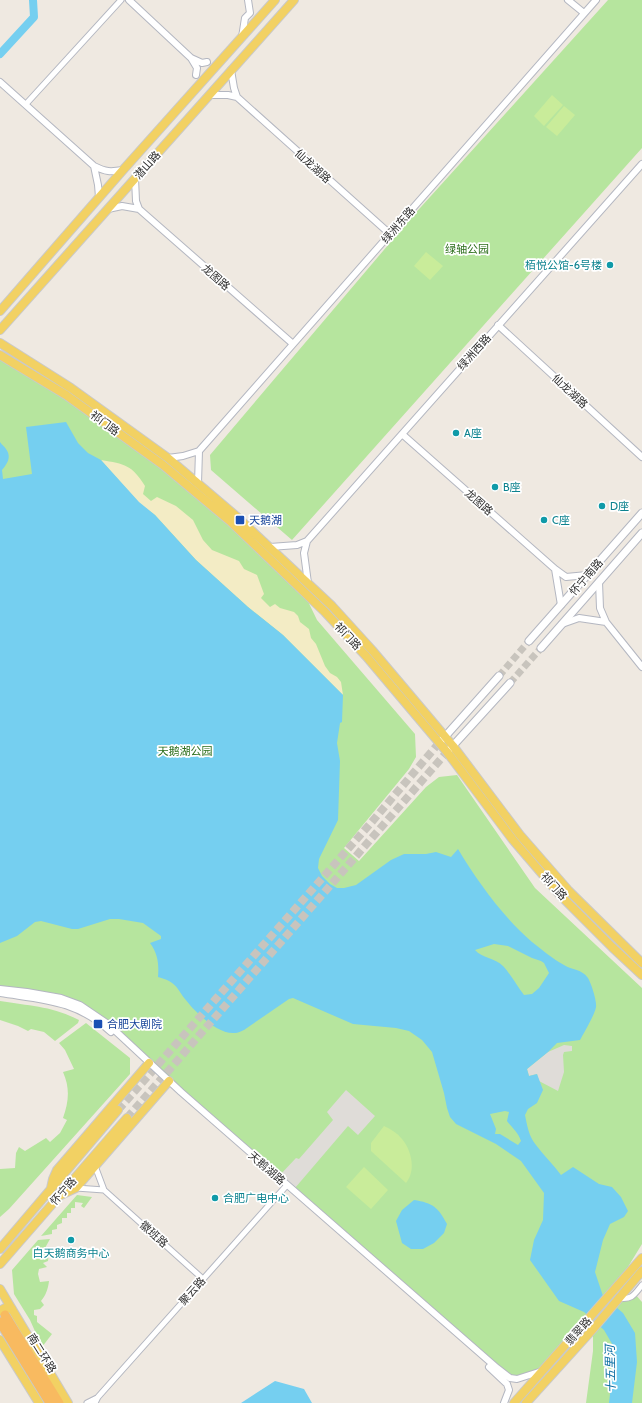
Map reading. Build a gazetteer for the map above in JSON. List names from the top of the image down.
{
  "streets": {
    "highway": ["南二环路"],
    "main road": [
      "潜山路",
      "祁门路",
      "怀宁南路",
      "怀宁路",
      "翡翠路"
    ],
    "street": [
      "仙龙湖路",
      "绿洲东路",
      "龙图路",
      "绿洲西路",
      "天鹅湖路",
      "徽班路",
      "聚云路"
    ]
  },
  "crossings": [
    ["仙龙湖路", "绿洲东路"],
    ["仙龙湖路", "绿洲西路"],
    ["绿洲东路", "龙图路"],
    ["龙图路", "绿洲西路"],
    ["龙图路", "怀宁南路"],
    ["天鹅湖路", "聚云路"],
    ["天鹅湖路", "翡翠路"],
    ["徽班路", "聚云路"]
  ],
  "water": ["十五里河"],
  "parks": ["绿轴公园", "天鹅湖公园"],
  "places": {
    "other": [
      "栢悦公馆-6号楼",
      "A座",
      "B座",
      "D座",
      "C座",
      "合肥广电中心",
      "白天鹅商务中心"
    ],
    "transit": ["天鹅湖", "合肥大剧院"]
  }
}
